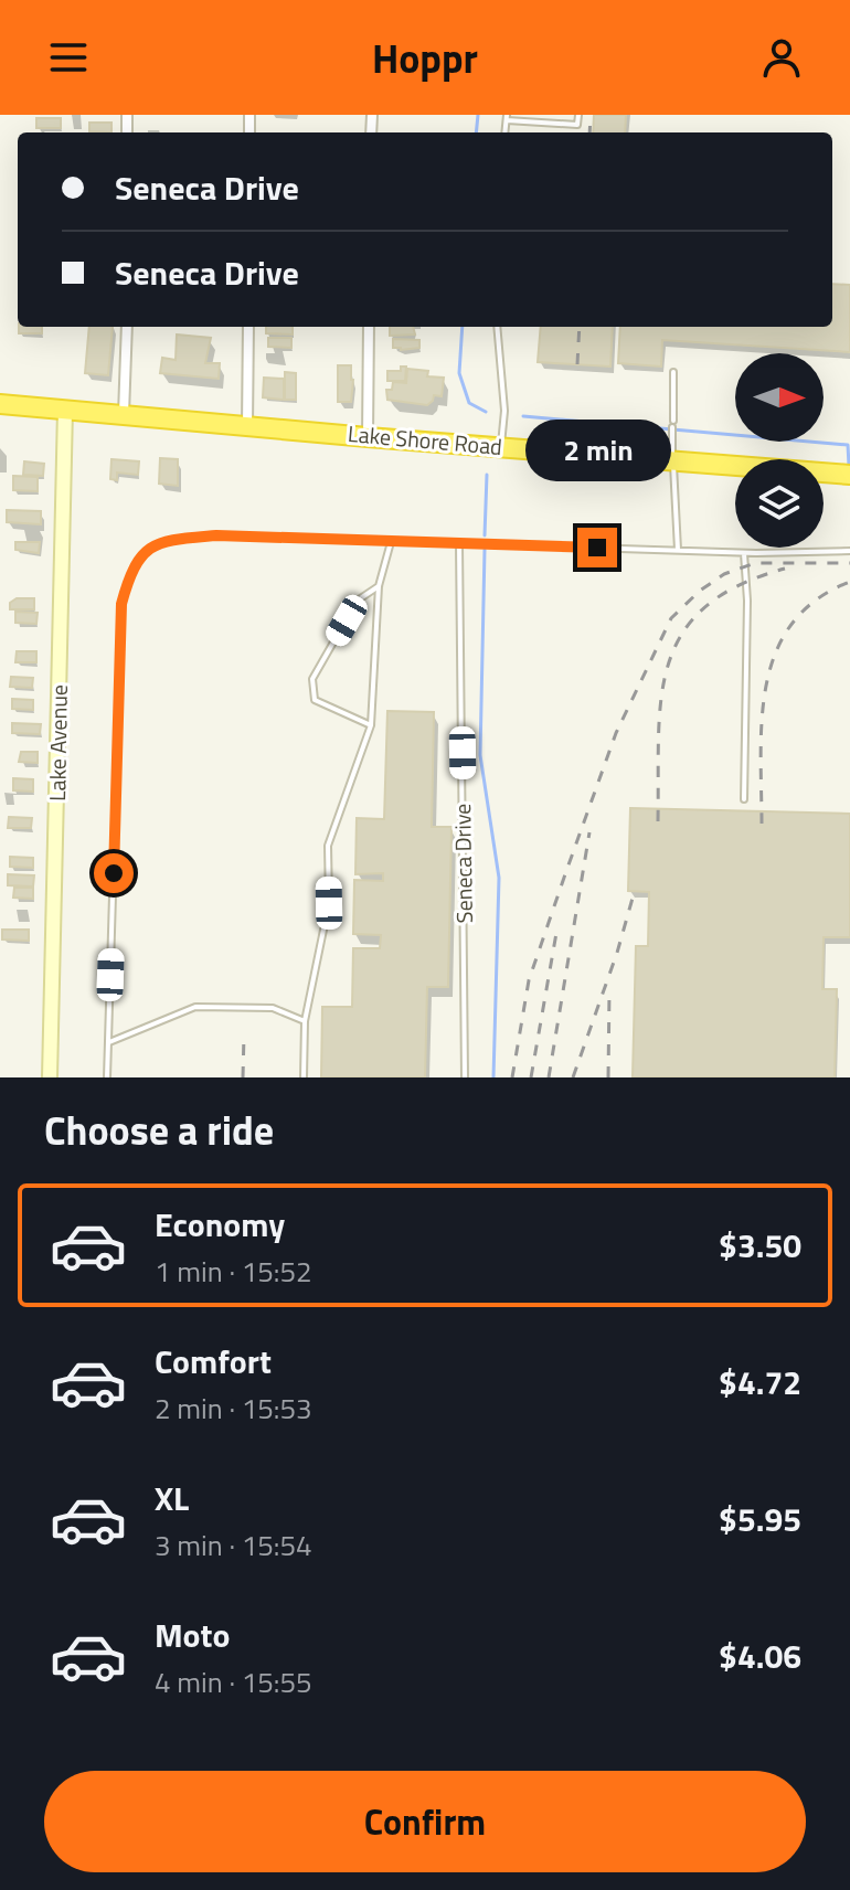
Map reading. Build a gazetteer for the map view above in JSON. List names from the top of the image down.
{
  "streets": {
    "highway": ["Lake Shore Road"],
    "street": ["Lake Avenue"],
    "lane": ["Seneca Drive"]
  },
  "crossings": [
    ["Lake Shore Road", "Lake Avenue"]
  ],
  "north": "right",
  "page": {
    "header": "Hoppr",
    "banner": ["Seneca Drive", "Seneca Drive"],
    "bubble": "2 min",
    "heading": "Choose a ride",
    "list": [
      {
        "name": "Economy",
        "note": "1 min · 15:52",
        "value": "$3.50"
      },
      {
        "name": "Comfort",
        "note": "2 min · 15:53",
        "value": "$4.72"
      },
      {
        "name": "XL",
        "note": "3 min · 15:54",
        "value": "$5.95"
      },
      {
        "name": "Moto",
        "note": "4 min · 15:55",
        "value": "$4.06"
      }
    ],
    "buttons": "Confirm"
  }
}
